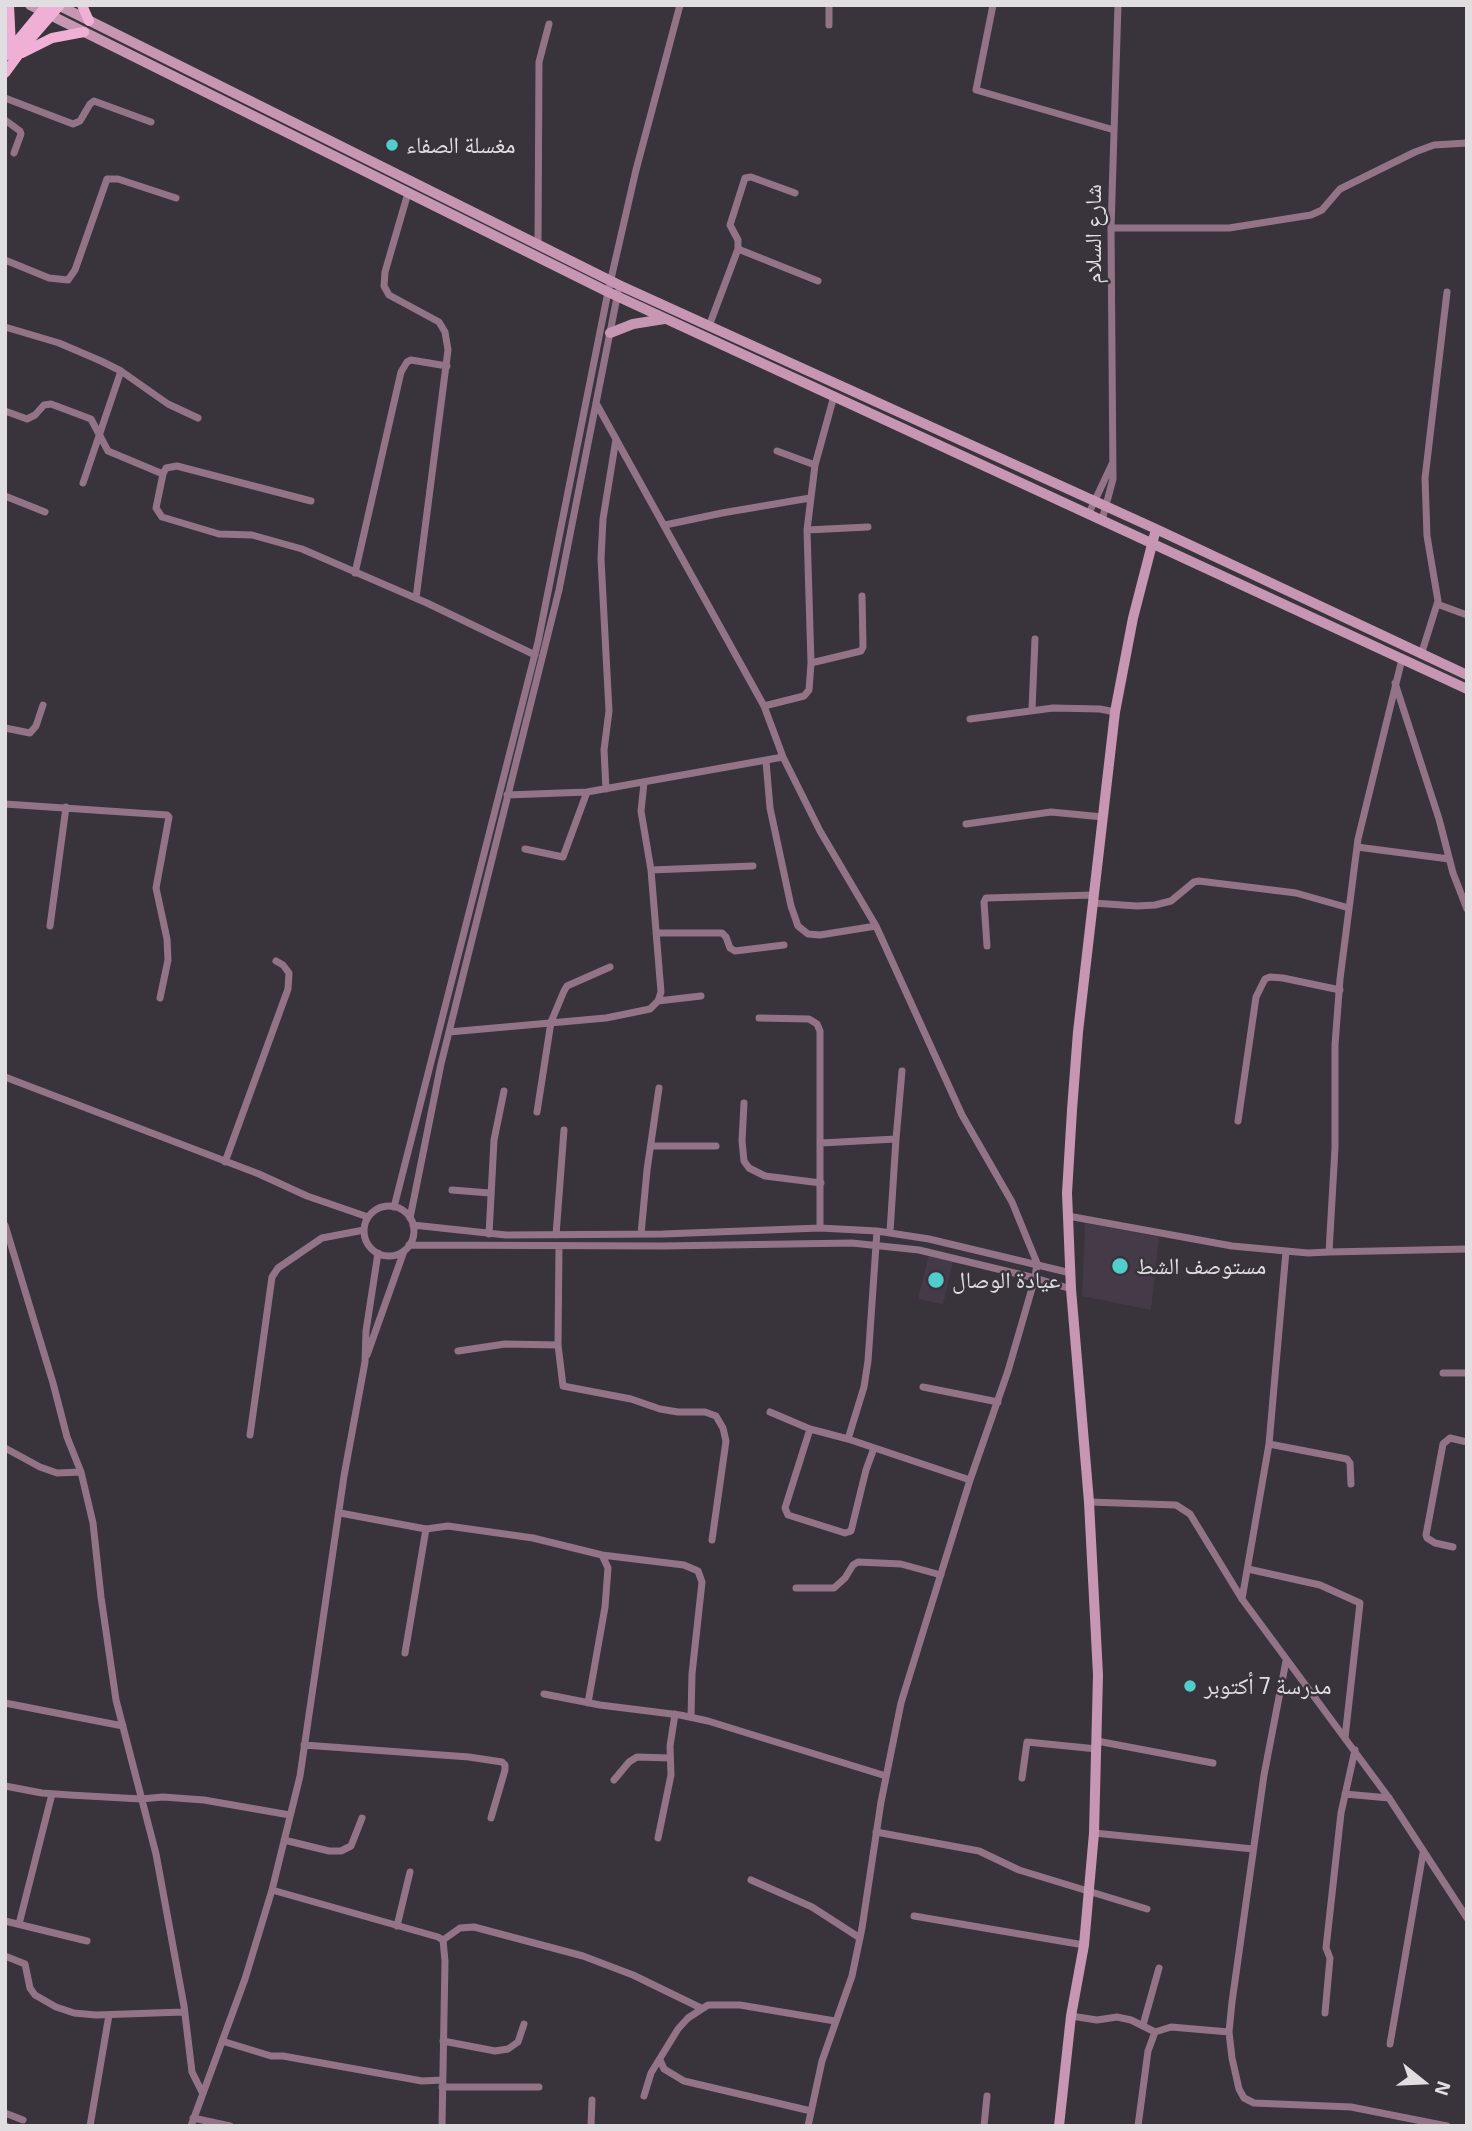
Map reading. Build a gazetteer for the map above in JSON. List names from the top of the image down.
{
  "streets": {
    "street": ["شارع السلام"]
  },
  "places": [
    "مغسلة الصفاء",
    "مستوصف الشط",
    "عيادة الوصال",
    "مدرسة 7 أكتوبر"
  ],
  "north": "right"
}
